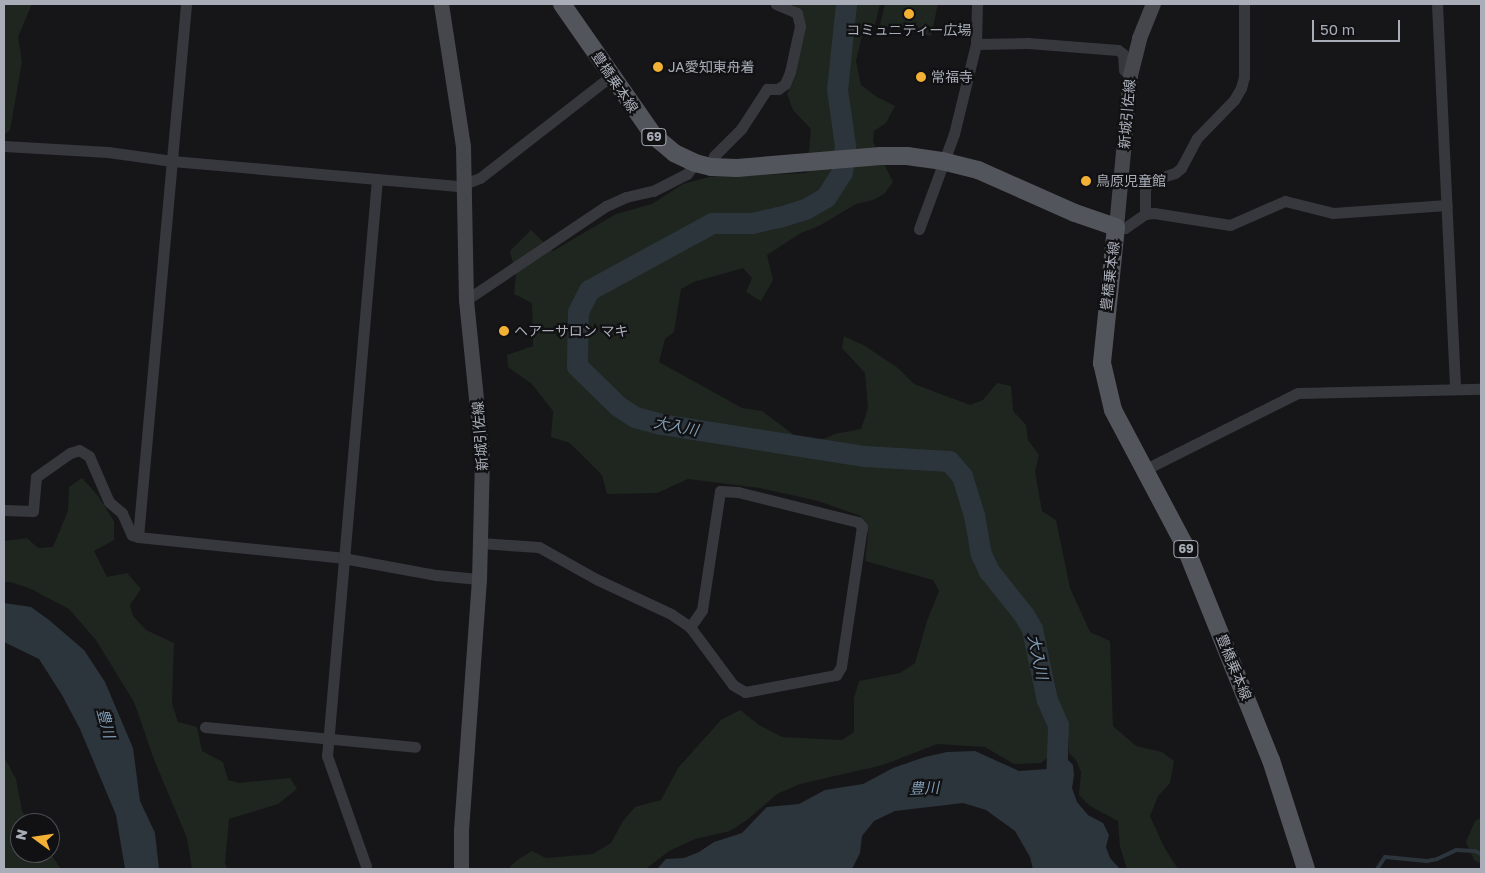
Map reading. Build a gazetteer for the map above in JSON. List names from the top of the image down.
{
  "streets": {
    "main road": ["豊橋乗本線", "新城引佐線", "69"]
  },
  "crossings": [
    ["豊橋乗本線", "新城引佐線"]
  ],
  "water": ["大入川", "豊川"],
  "places": [
    "コミュニティー広場",
    "JA愛知東舟着",
    "常福寺",
    "鳥原児童館",
    "ヘアーサロン マキ"
  ],
  "scale_bar": "50 m",
  "north": "left"
}
